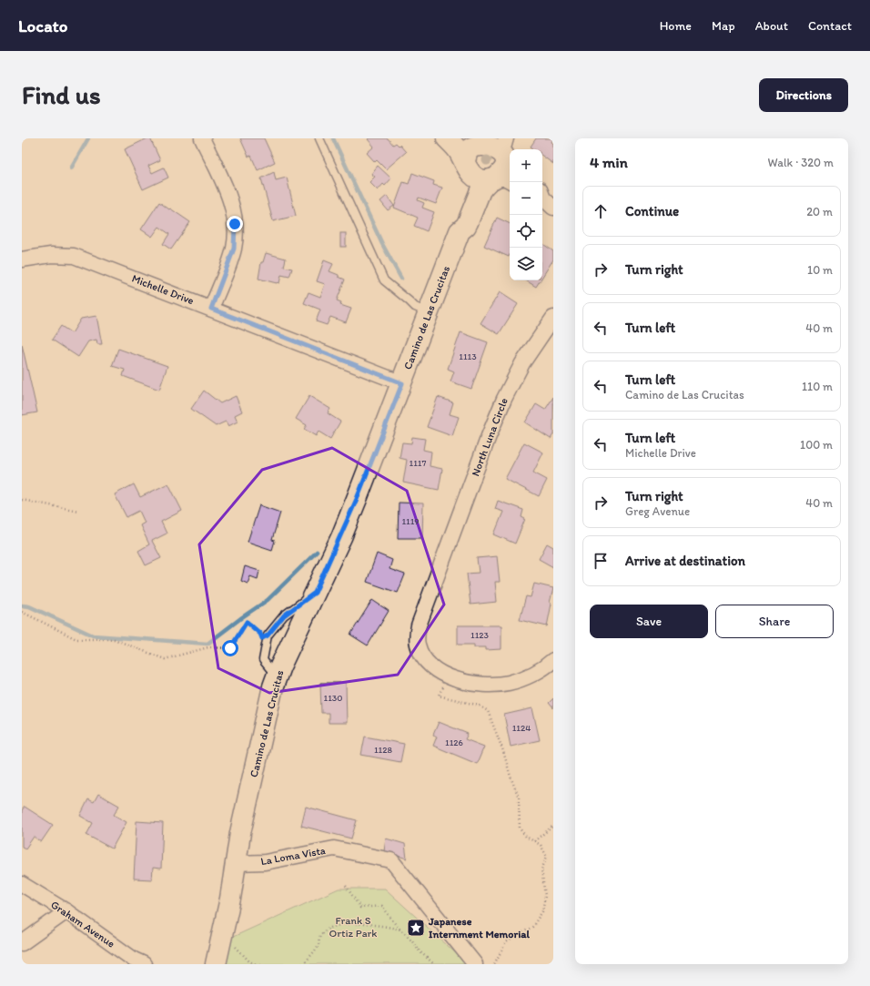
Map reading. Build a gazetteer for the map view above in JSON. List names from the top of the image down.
{
  "streets": {
    "street": [
      "Michelle Drive",
      "Camino de Las Crucitas",
      "North Luna Circle",
      "La Loma Vista",
      "Graham Avenue"
    ]
  },
  "crossings": [
    ["Michelle Drive", "Camino de Las Crucitas"],
    ["Camino de Las Crucitas", "La Loma Vista"]
  ],
  "parks": ["Frank S Ortiz Park"],
  "places": {
    "place": ["Japanese Internment Memorial"]
  },
  "house_numbers": [
    "1113",
    "1117",
    "1119",
    "1123",
    "1130",
    "1124",
    "1126",
    "1128"
  ],
  "page": {
    "header": "Locato",
    "nav": [
      "Home",
      "Map",
      "About",
      "Contact"
    ],
    "buttons": [
      "Directions",
      ["Save", "Share"]
    ],
    "title": "Find us",
    "heading": ["4 min", "Walk · 320 m"],
    "map_buttons": ["+", "−"],
    "list": [
      ["Continue", "20 m"],
      ["Turn right", "10 m"],
      ["Turn left", "40 m"],
      ["Turn left", "Camino de Las Crucitas", "110 m"],
      ["Turn left", "Michelle Drive", "100 m"],
      ["Turn right", "Greg Avenue", "40 m"],
      "Arrive at destination"
    ]
  }
}
